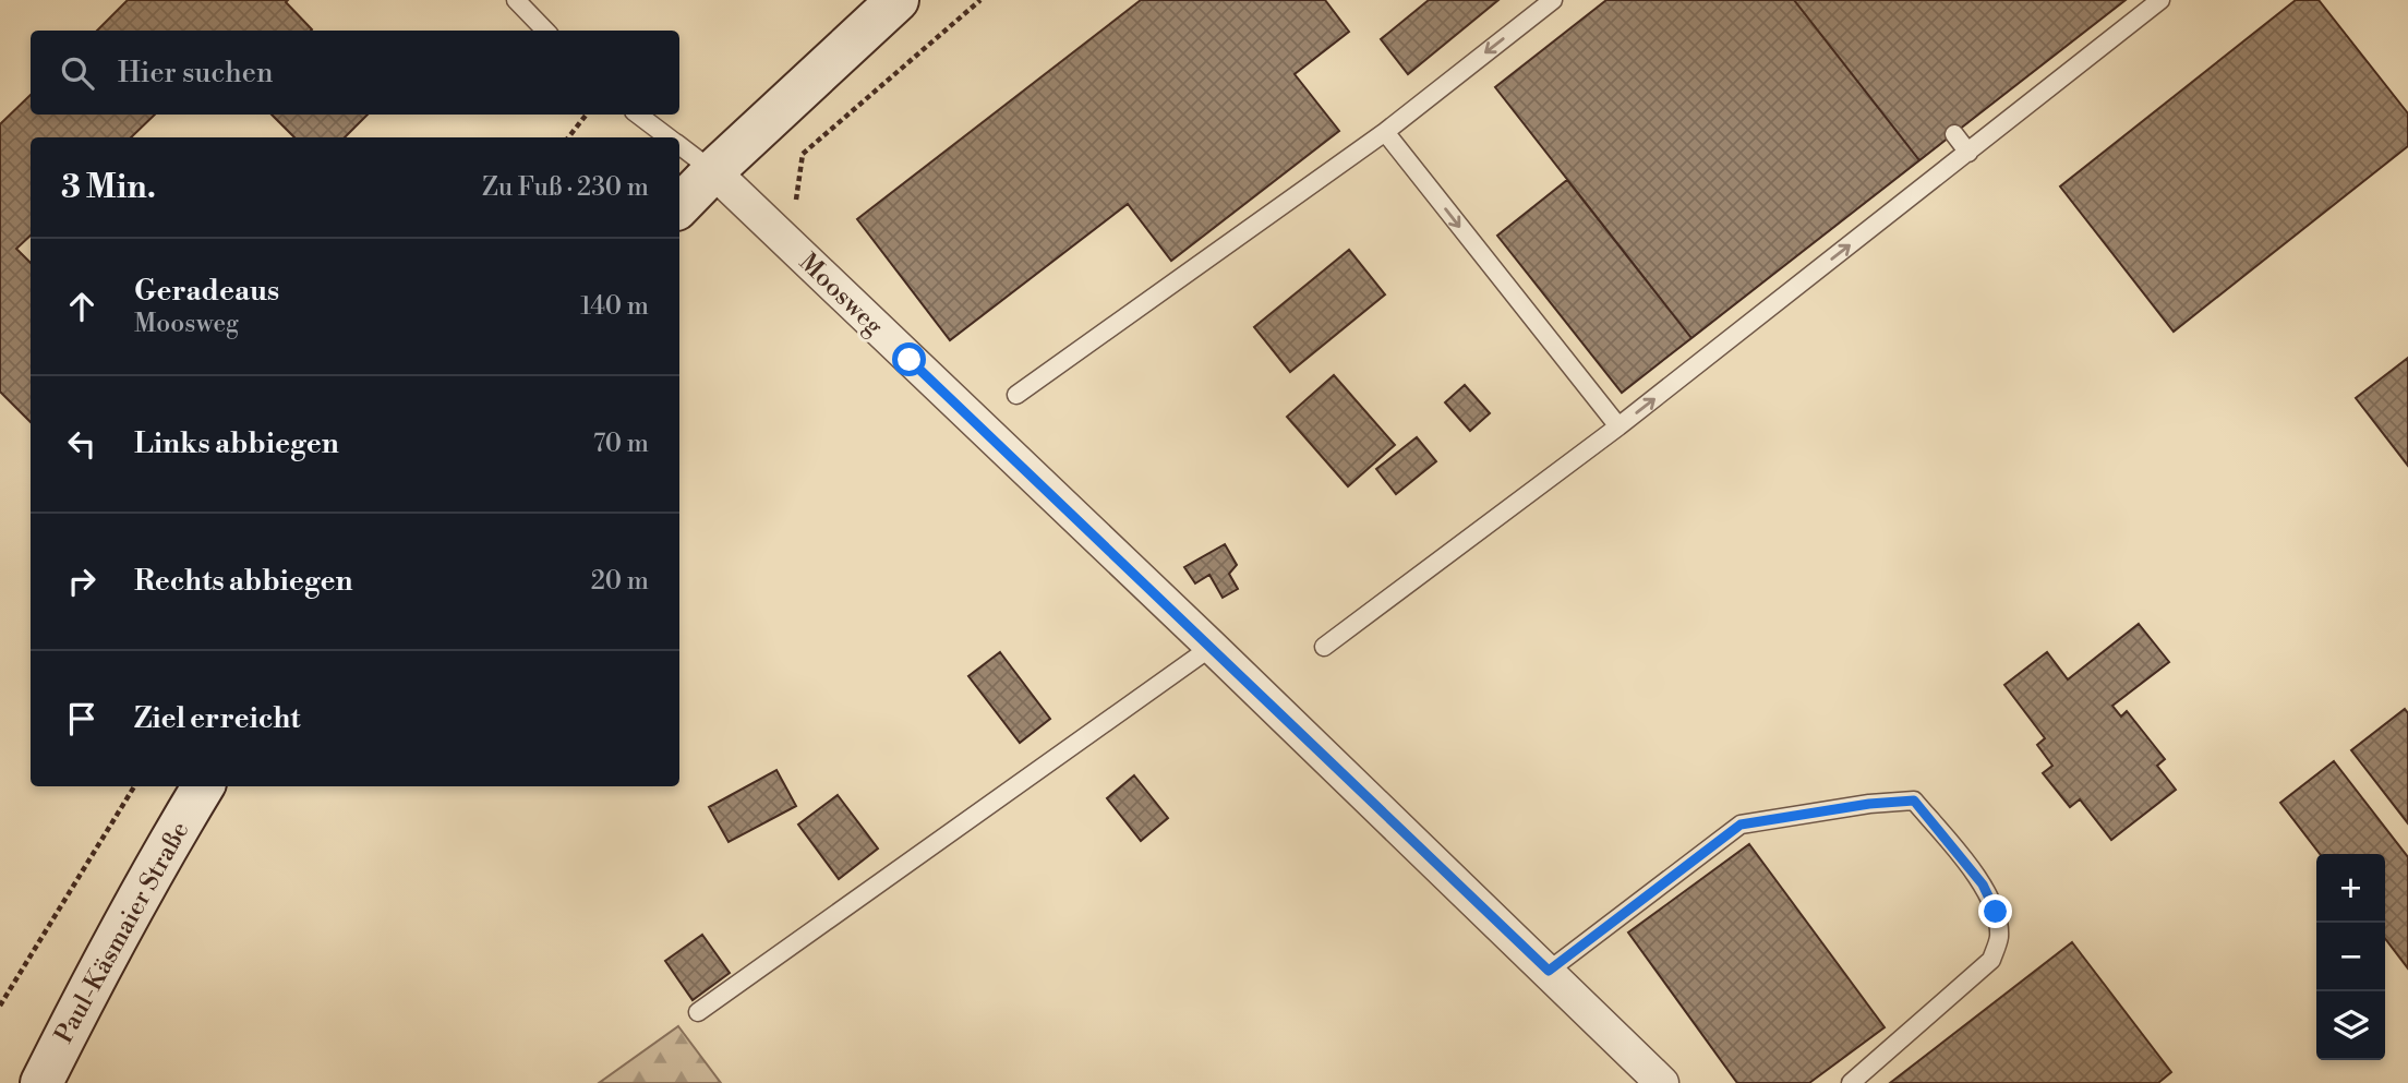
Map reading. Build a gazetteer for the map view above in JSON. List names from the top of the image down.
{
  "streets": {
    "street": ["Moosweg", "Paul-Käsmaier Straße"]
  },
  "page": {
    "search": "Hier suchen",
    "heading": ["3 Min.", "Zu Fuß · 230 m"],
    "list": [
      ["Geradeaus", "Moosweg", "140 m"],
      ["Links abbiegen", "70 m"],
      ["Rechts abbiegen", "20 m"],
      "Ziel erreicht"
    ],
    "map_buttons": ["+", "−"]
  }
}
